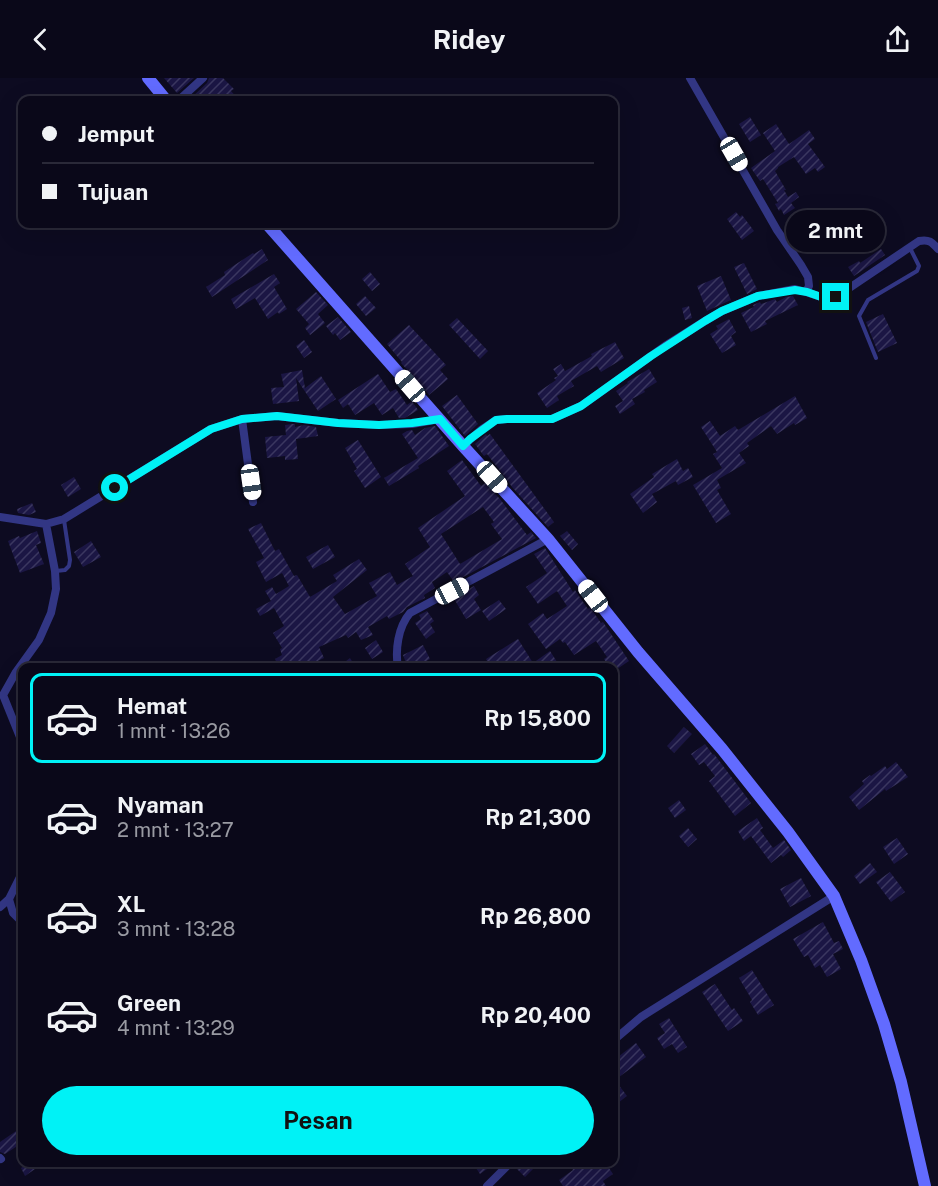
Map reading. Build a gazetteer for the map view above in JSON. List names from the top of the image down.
{
  "page": {
    "header": "Ridey",
    "banner": ["Jemput", "Tujuan"],
    "bubble": "2 mnt",
    "list": [
      {
        "name": "Hemat",
        "note": "1 mnt · 13:26",
        "value": "Rp 15,800"
      },
      {
        "name": "Nyaman",
        "note": "2 mnt · 13:27",
        "value": "Rp 21,300"
      },
      {
        "name": "XL",
        "note": "3 mnt · 13:28",
        "value": "Rp 26,800"
      },
      {
        "name": "Green",
        "note": "4 mnt · 13:29",
        "value": "Rp 20,400"
      }
    ],
    "buttons": "Pesan"
  }
}
